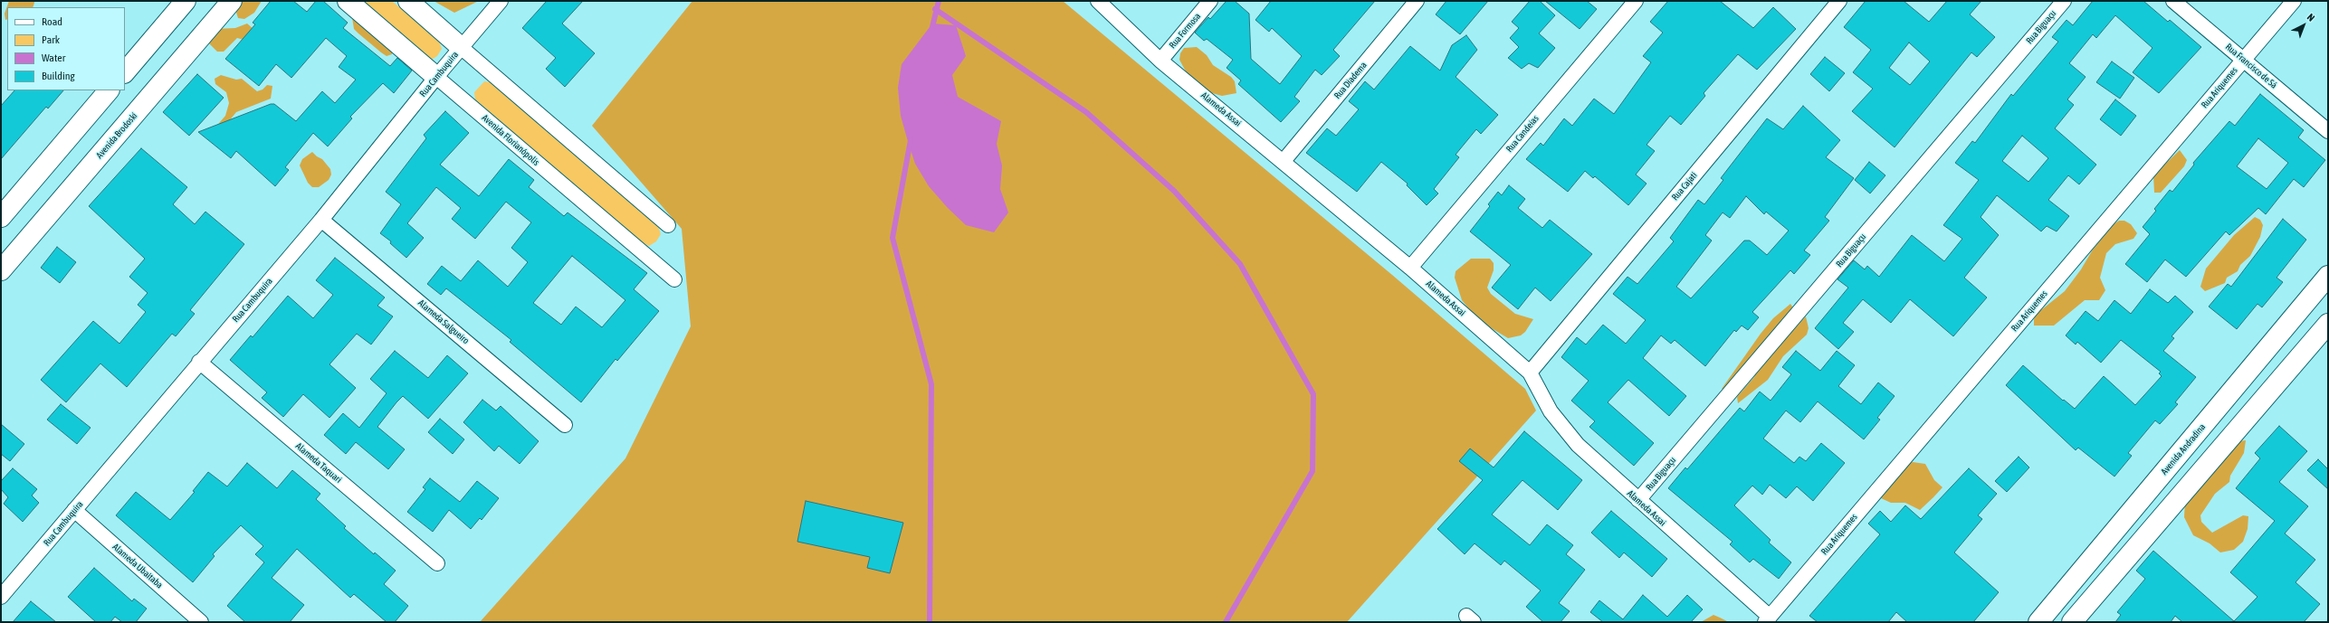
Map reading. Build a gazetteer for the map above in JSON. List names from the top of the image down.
{
  "streets": {
    "main road": ["Avenida Brodoski", "Avenida Florianópolis", "Avenida Andradina"],
    "street": [
      "Rua Biguaçu",
      "Rua Formosa",
      "Rua Francisco de Sá",
      "Rua Cambuquira",
      "Rua Diadema",
      "Rua Ariquemes",
      "Alameda Assai",
      "Rua Candeias",
      "Rua Cajati",
      "Alameda Salgueiro",
      "Alameda Taquari",
      "Alameda Ubaitaba"
    ]
  },
  "crossings": [
    ["Rua Biguaçu", "Alameda Assai"],
    ["Rua Formosa", "Alameda Assai"],
    ["Rua Francisco de Sá", "Rua Ariquemes"],
    ["Rua Cambuquira", "Avenida Florianópolis"],
    ["Rua Cambuquira", "Alameda Salgueiro"],
    ["Rua Cambuquira", "Alameda Taquari"],
    ["Rua Cambuquira", "Alameda Ubaitaba"],
    ["Rua Diadema", "Alameda Assai"],
    ["Rua Ariquemes", "Alameda Assai"],
    ["Alameda Assai", "Rua Candeias"],
    ["Alameda Assai", "Rua Cajati"]
  ],
  "legend": [
    "Road",
    "Park",
    "Water",
    "Building"
  ],
  "north": "top right"
}
